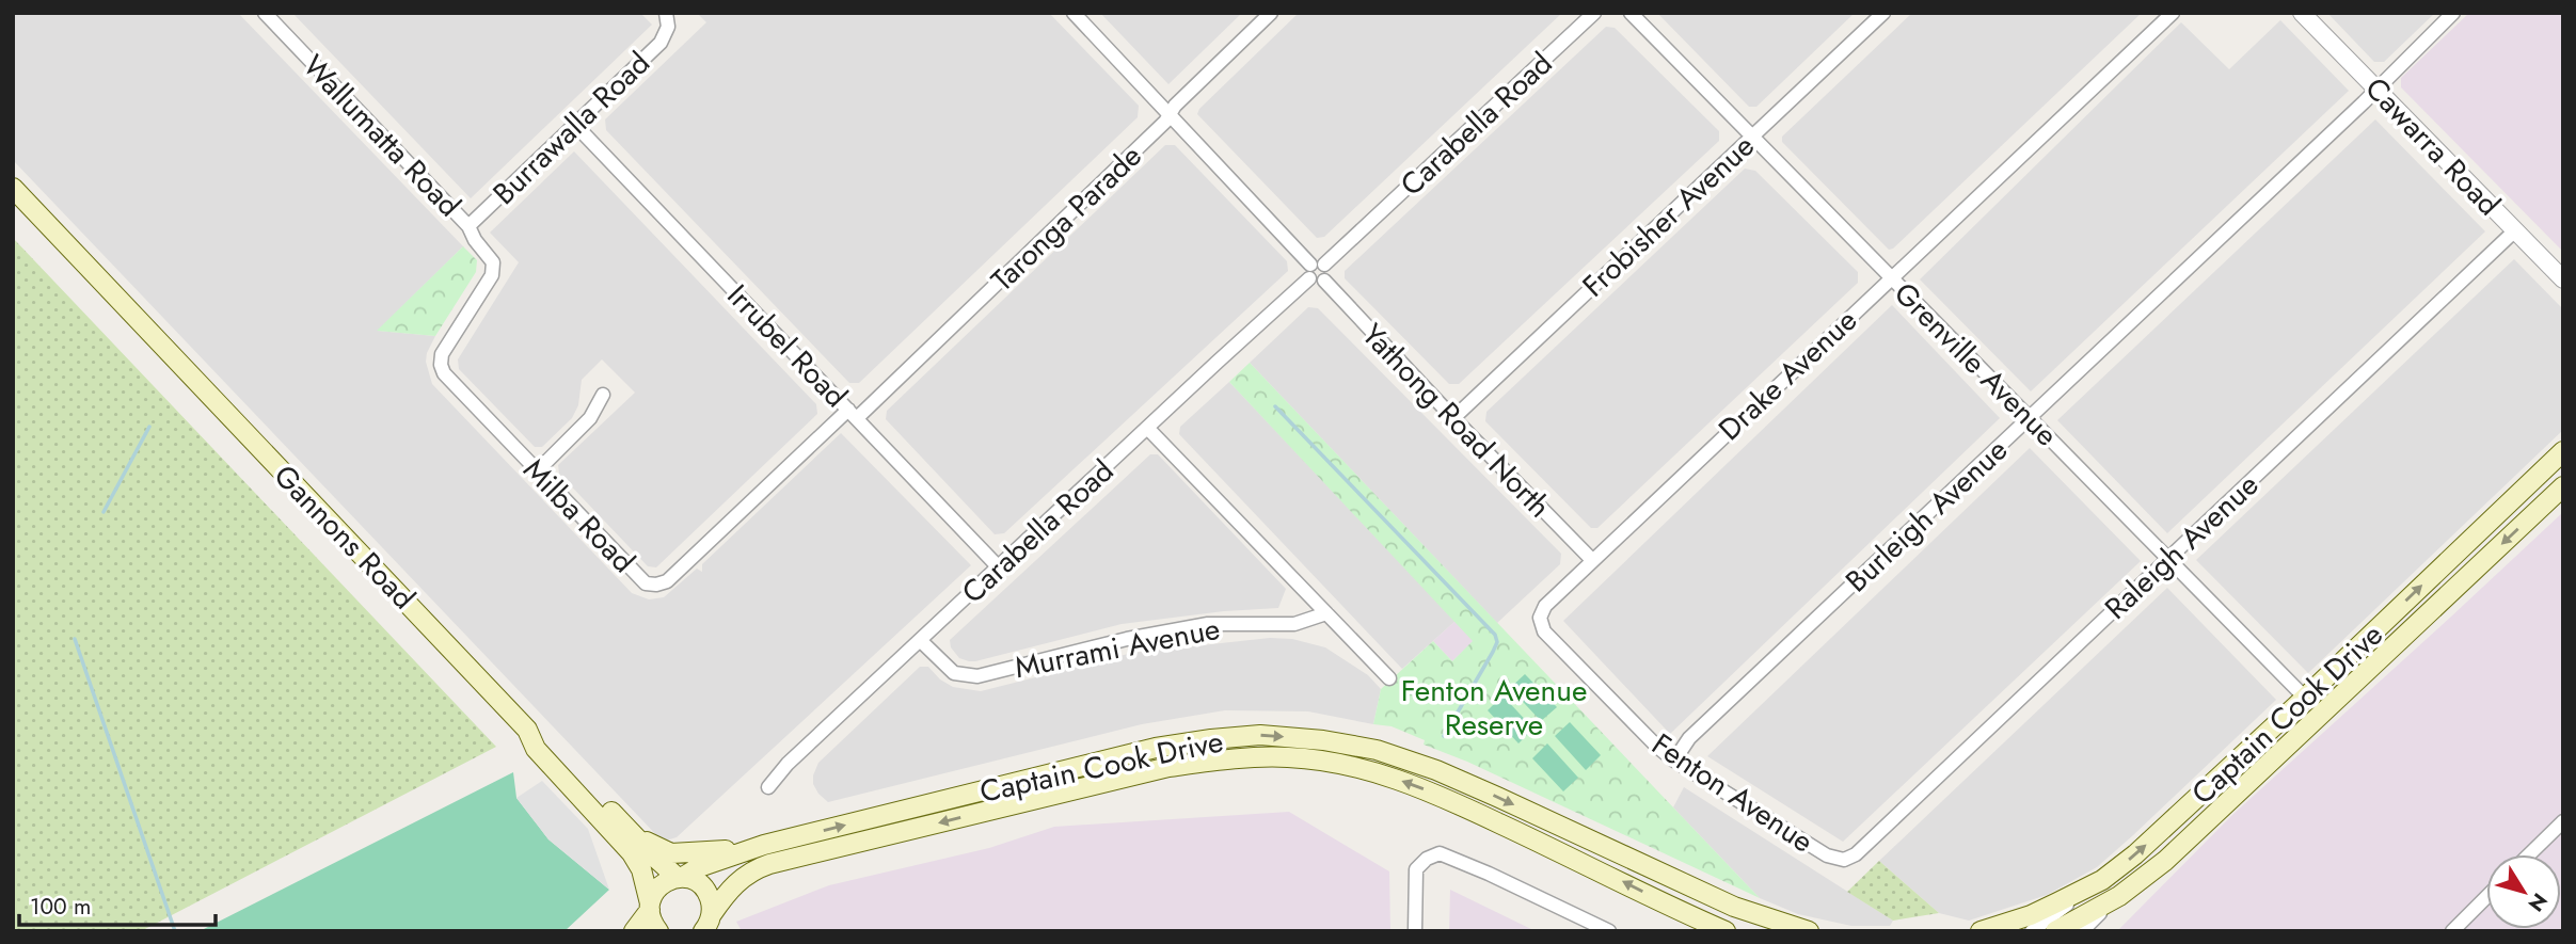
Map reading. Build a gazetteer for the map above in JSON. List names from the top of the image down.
{
  "streets": {
    "main road": ["Grenville Avenue", "Gannons Road", "Captain Cook Drive"],
    "street": [
      "Carabella Road",
      "Burrawalla Road",
      "Wallumatta Road",
      "Cawarra Road",
      "Frobisher Avenue",
      "Taronga Parade",
      "Irrubel Road",
      "Drake Avenue",
      "Yathong Road North",
      "Milba Road",
      "Burleigh Avenue",
      "Raleigh Avenue",
      "Murrami Avenue",
      "Fenton Avenue"
    ]
  },
  "crossings": [
    ["Carabella Road", "Irrubel Road"],
    ["Carabella Road", "Yathong Road North"],
    ["Carabella Road", "Murrami Avenue"],
    ["Burrawalla Road", "Wallumatta Road"],
    ["Burrawalla Road", "Irrubel Road"],
    ["Wallumatta Road", "Milba Road"],
    ["Cawarra Road", "Burleigh Avenue"],
    ["Cawarra Road", "Raleigh Avenue"],
    ["Frobisher Avenue", "Grenville Avenue"],
    ["Frobisher Avenue", "Yathong Road North"],
    ["Taronga Parade", "Irrubel Road"],
    ["Taronga Parade", "Milba Road"],
    ["Irrubel Road", "Milba Road"],
    ["Grenville Avenue", "Drake Avenue"],
    ["Grenville Avenue", "Burleigh Avenue"],
    ["Grenville Avenue", "Raleigh Avenue"],
    ["Grenville Avenue", "Captain Cook Drive"],
    ["Drake Avenue", "Yathong Road North"],
    ["Drake Avenue", "Fenton Avenue"],
    ["Burleigh Avenue", "Fenton Avenue"],
    ["Gannons Road", "Captain Cook Drive"],
    ["Raleigh Avenue", "Fenton Avenue"]
  ],
  "parks": ["Fenton Avenue Reserve"],
  "scale_bar": "100 m",
  "north": "bottom right"
}
